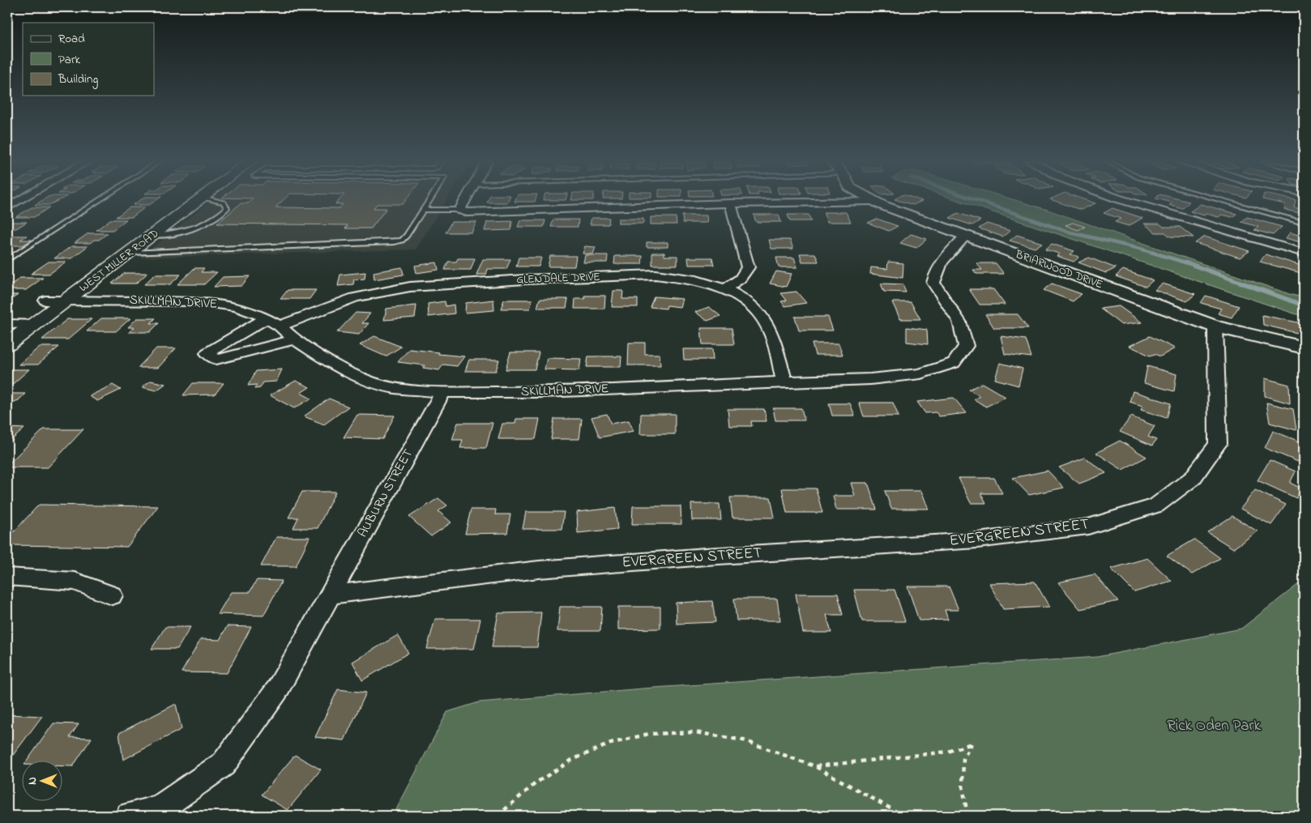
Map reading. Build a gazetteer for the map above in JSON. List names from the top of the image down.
{
  "streets": {
    "main road": ["WEST MILLER ROAD"],
    "street": [
      "BRIARWOOD DRIVE",
      "GLENDALE DRIVE",
      "SKILLMAN DRIVE",
      "AUBURN STREET",
      "EVERGREEN STREET"
    ]
  },
  "crossings": [
    ["WEST MILLER ROAD", "SKILLMAN DRIVE"],
    ["BRIARWOOD DRIVE", "SKILLMAN DRIVE"],
    ["BRIARWOOD DRIVE", "EVERGREEN STREET"],
    ["GLENDALE DRIVE", "SKILLMAN DRIVE"],
    ["SKILLMAN DRIVE", "AUBURN STREET"],
    ["AUBURN STREET", "EVERGREEN STREET"]
  ],
  "parks": ["Rick Oden Park"],
  "legend": ["Road", "Park", "Building"],
  "north": "left"
}
